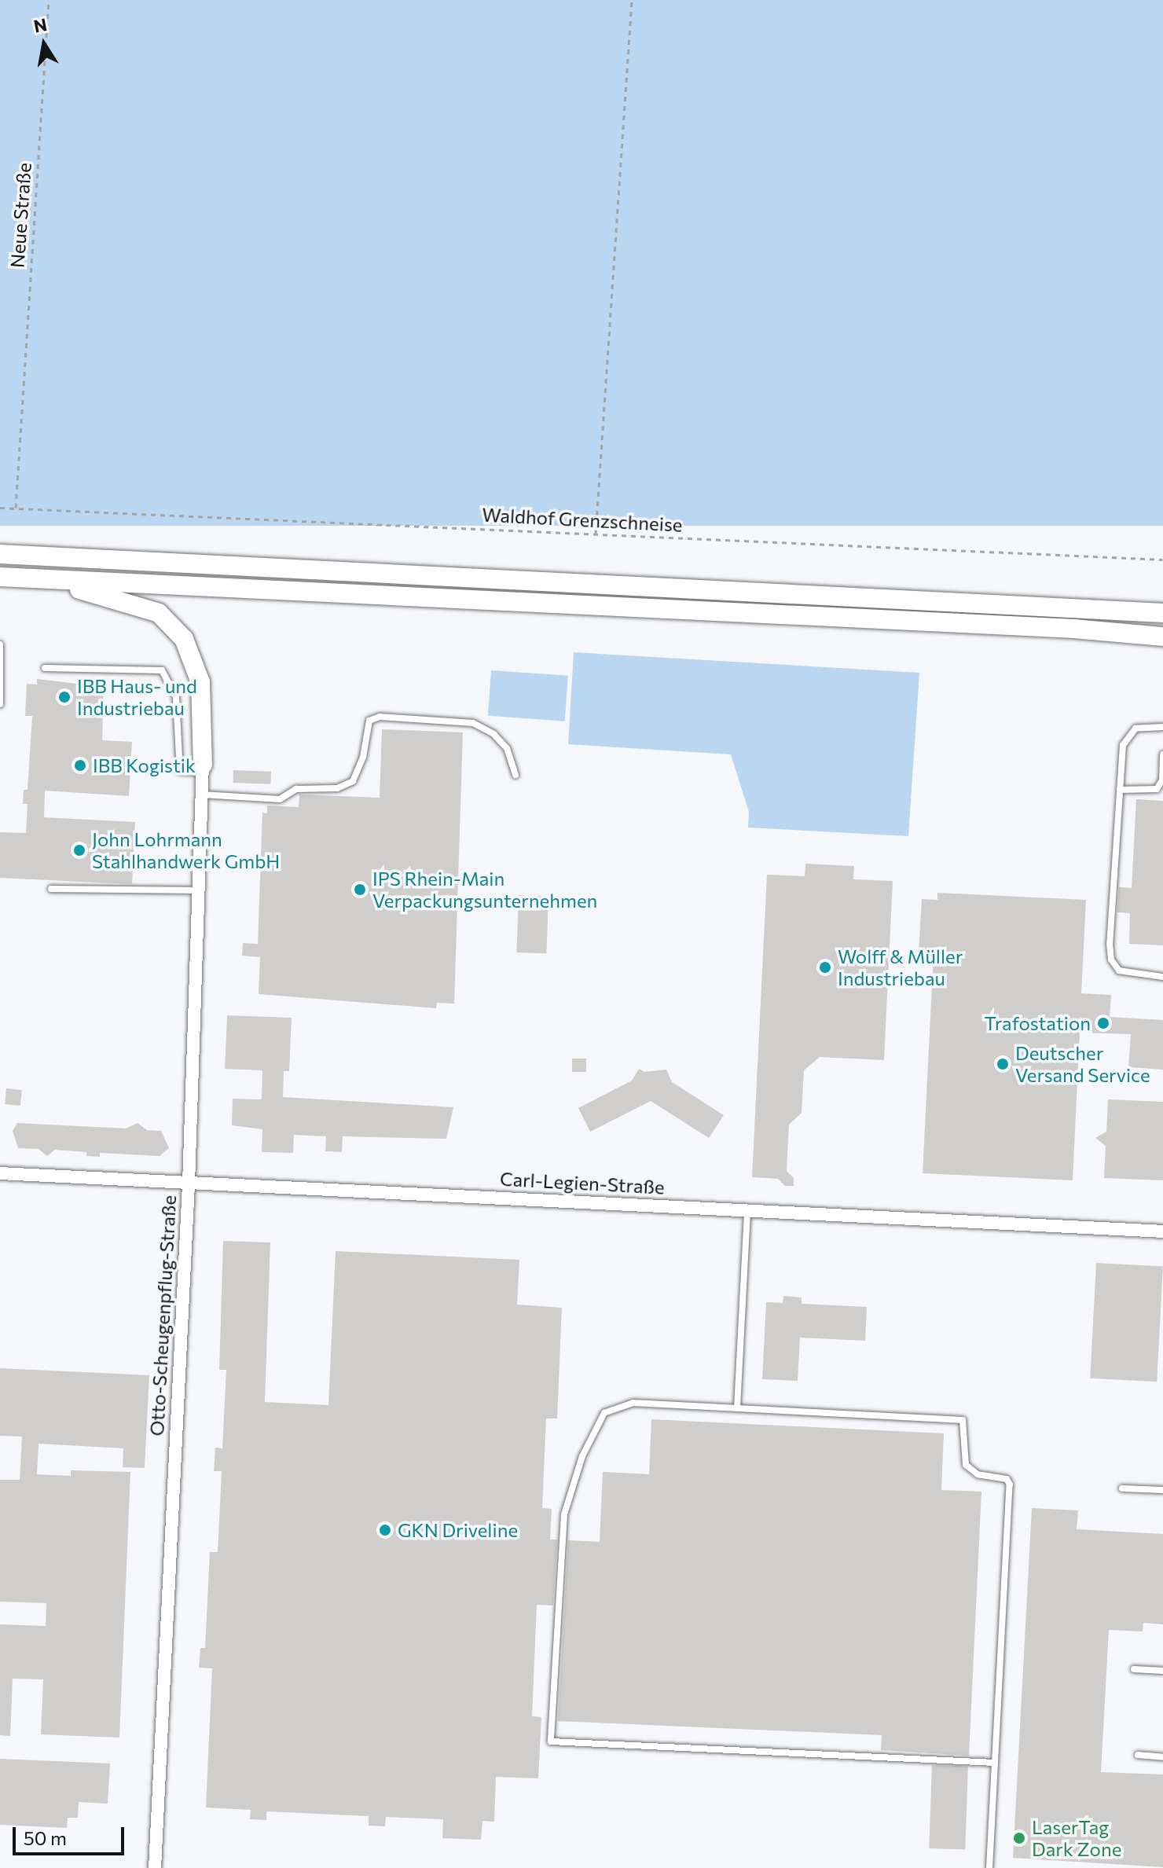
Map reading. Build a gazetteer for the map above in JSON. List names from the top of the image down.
{
  "streets": {
    "street": ["Carl-Legien-Straße", "Otto-Scheugenpflug-Straße"],
    "path": ["Neue Straße", "Waldhof Grenzschneise"]
  },
  "crossings": [
    ["Neue Straße", "Waldhof Grenzschneise"],
    ["Carl-Legien-Straße", "Otto-Scheugenpflug-Straße"]
  ],
  "places": [
    "IBB Haus- und Industriebau",
    "IBB Kogistik",
    "John Lohrmann Stahlhandwerk GmbH",
    "IPS Rhein-Main Verpackungsunternehmen",
    "Wolff & Müller Industriebau",
    "Trafostation",
    "Deutscher Versand Service",
    "GKN Driveline",
    "LaserTag Dark Zone"
  ],
  "scale_bar": "50 m",
  "north": "top"
}
